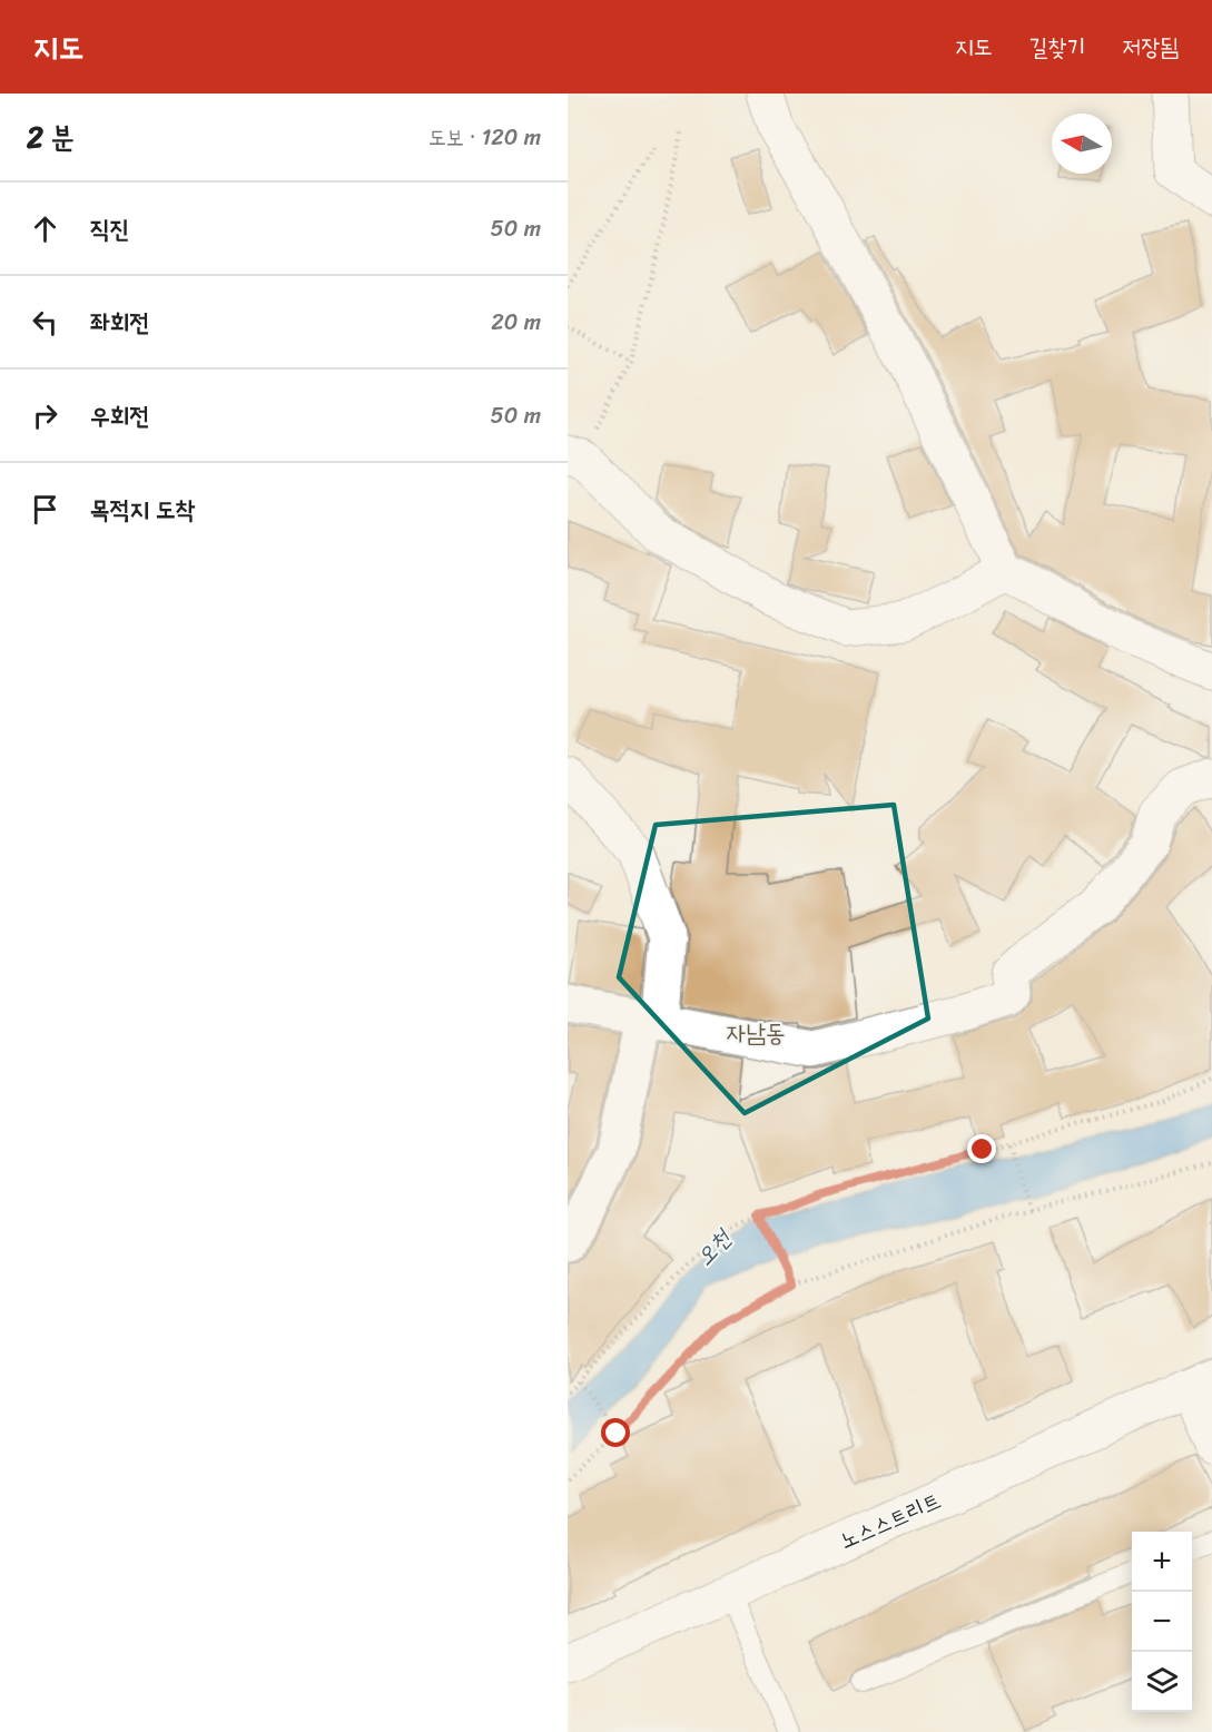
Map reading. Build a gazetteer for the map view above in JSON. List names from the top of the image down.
{
  "streets": {
    "street": ["노스스트리트"]
  },
  "districts": ["자남동"],
  "water": ["오천"],
  "north": "left",
  "page": {
    "header": "지도",
    "nav": ["지도", "길찾기", "저장됨"],
    "heading": ["2 분", "도보 · 120 m"],
    "list": [
      ["직진", "50 m"],
      ["좌회전", "20 m"],
      ["우회전", "50 m"],
      "목적지 도착"
    ],
    "map_buttons": ["+", "−"]
  }
}
